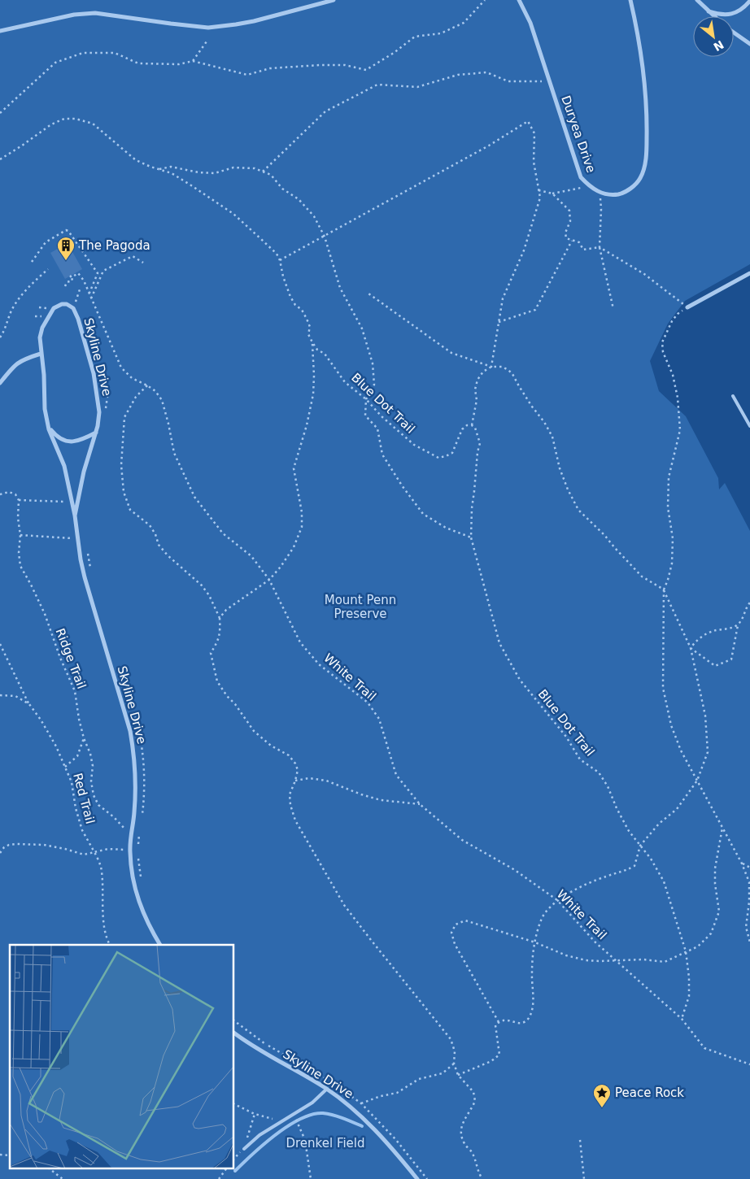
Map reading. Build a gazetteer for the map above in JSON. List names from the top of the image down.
{
  "streets": {
    "street": ["Duryea Drive", "Skyline Drive"],
    "path": [
      "Blue Dot Trail",
      "Ridge Trail",
      "White Trail",
      "Red Trail"
    ]
  },
  "crossings": [
    ["Skyline Drive", "Ridge Trail"],
    ["Blue Dot Trail", "White Trail"]
  ],
  "parks": ["Mount Penn Preserve", "Drenkel Field"],
  "places": {
    "building": ["The Pagoda"],
    "place": ["Peace Rock"]
  },
  "north": "bottom right"
}
